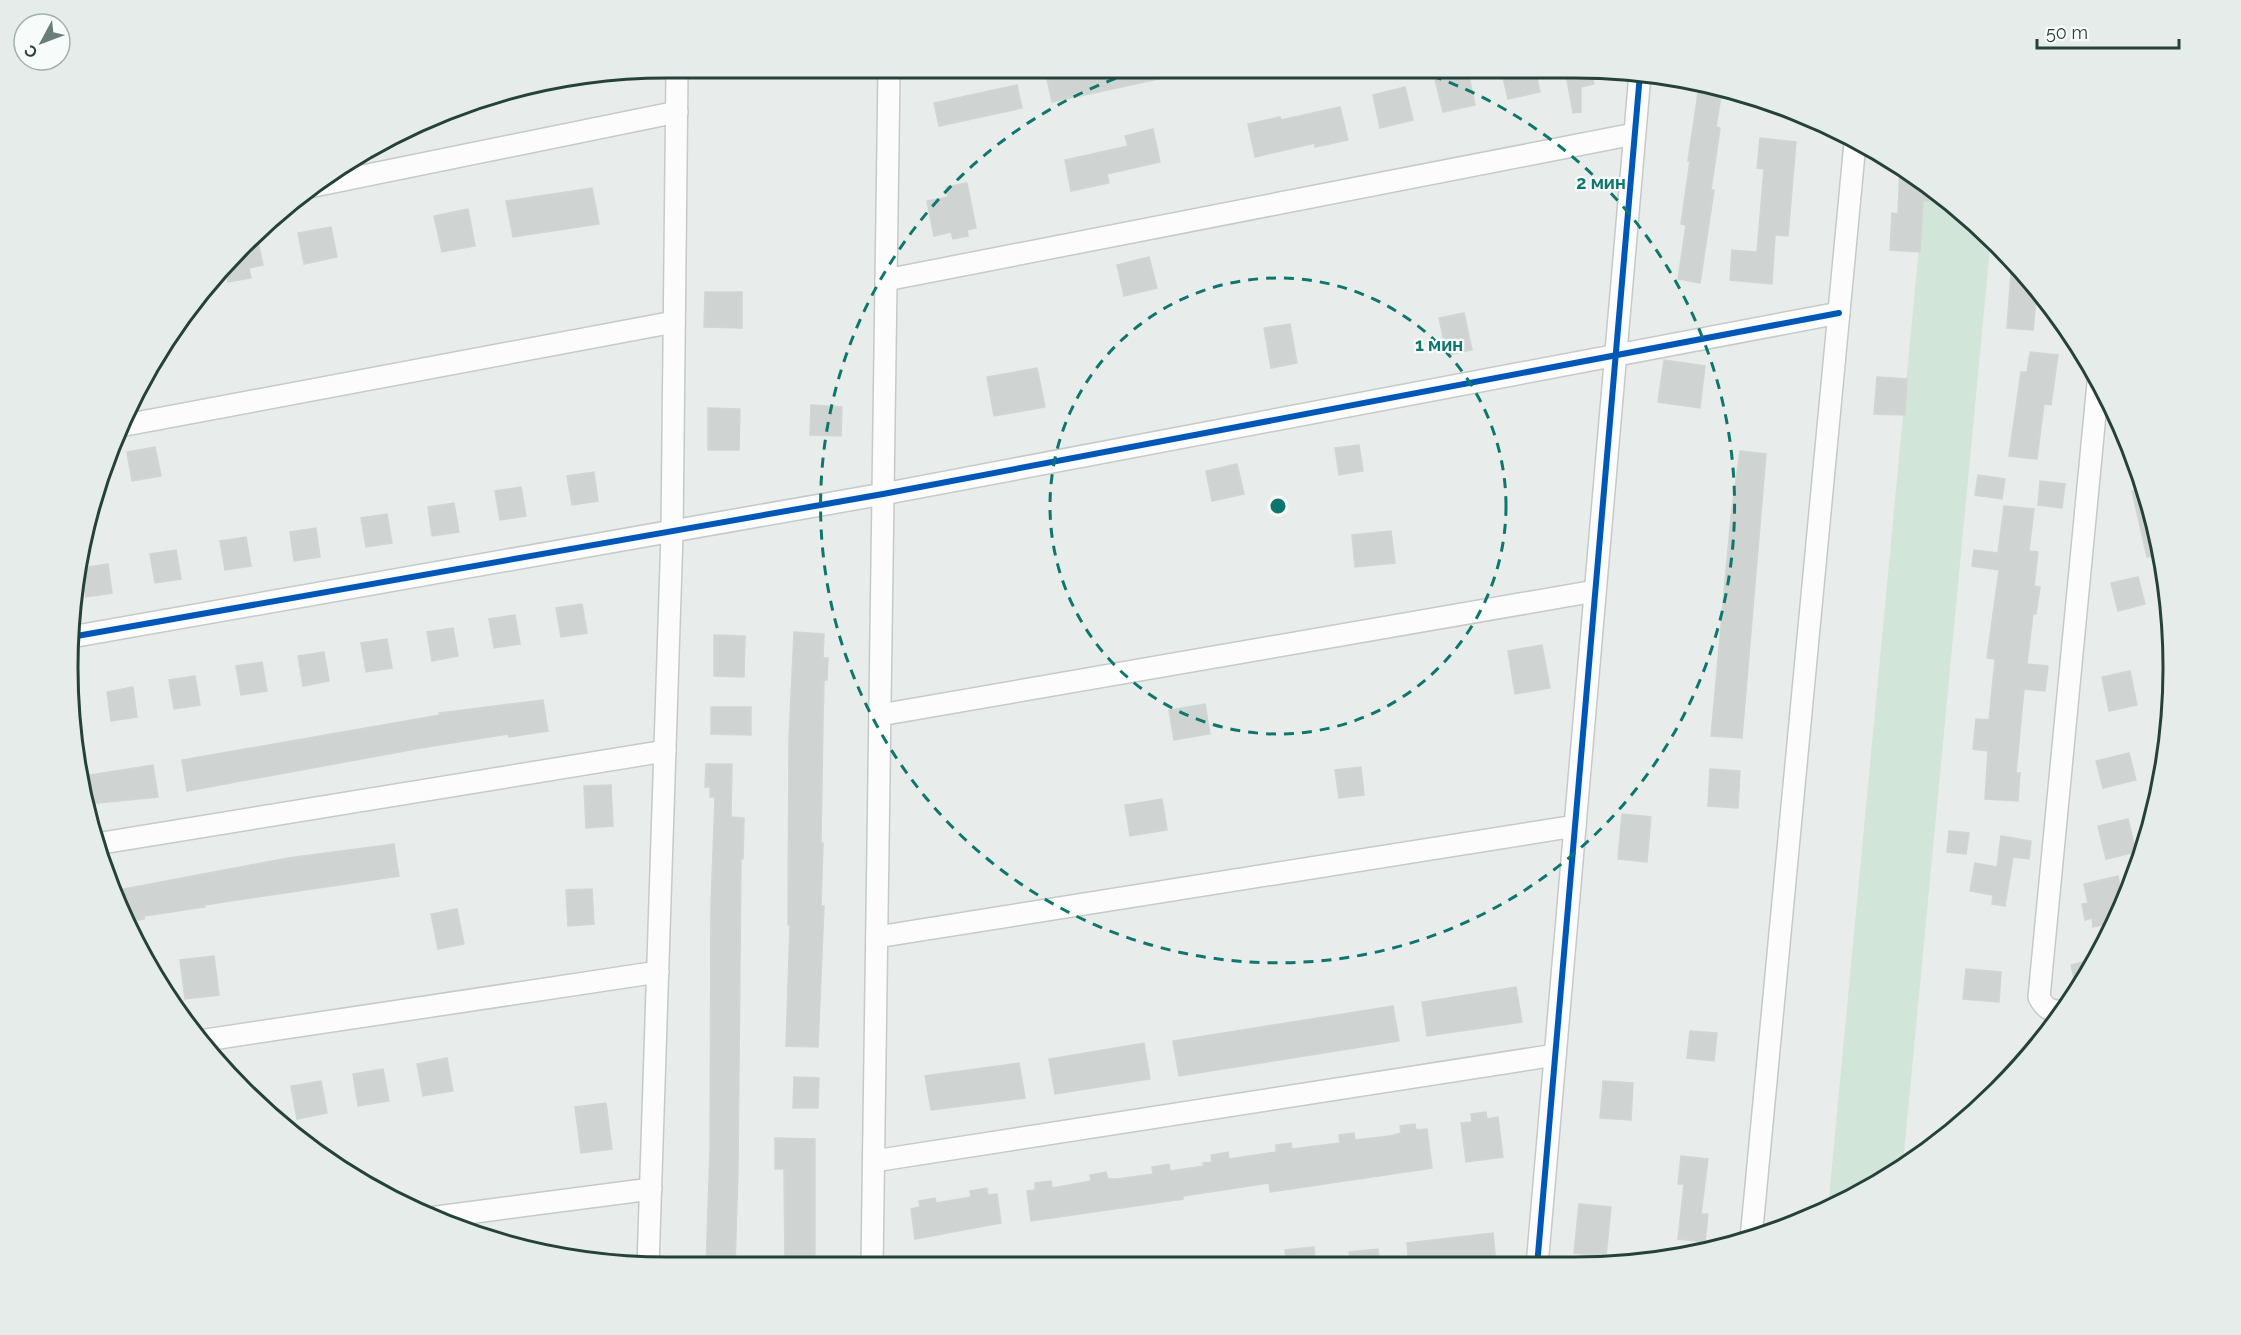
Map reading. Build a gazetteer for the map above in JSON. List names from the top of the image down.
{
  "scale_bar": "50 m",
  "north": "bottom left",
  "rings": ["2 мин", "1 мин"]
}
